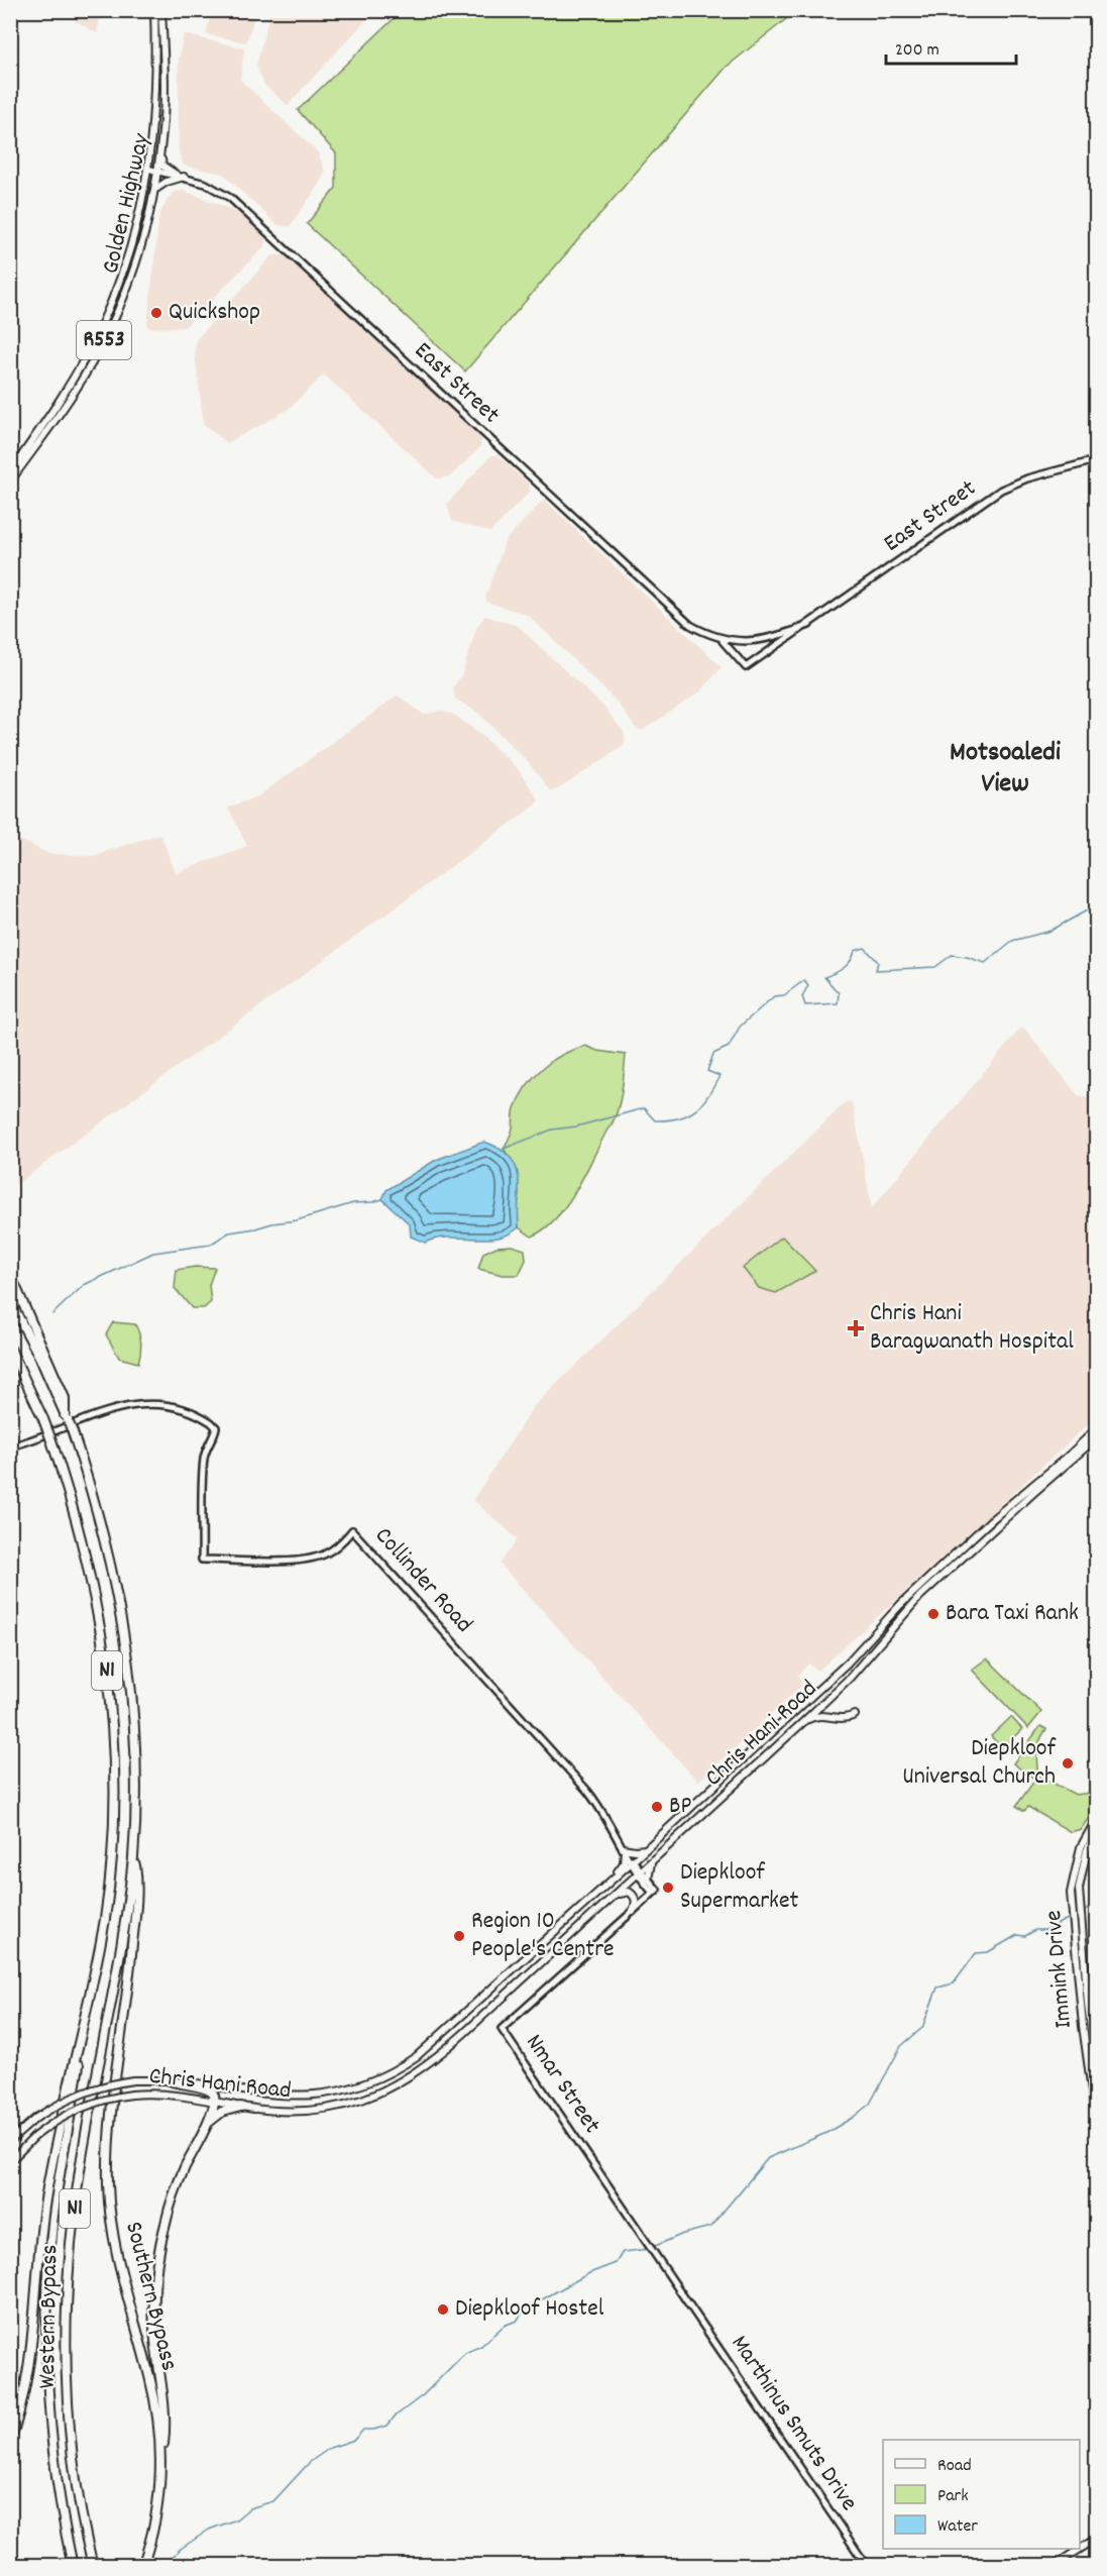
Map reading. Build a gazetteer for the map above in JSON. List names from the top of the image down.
{
  "streets": {
    "highway": ["N1", "Southern Bypass", "Western Bypass"],
    "main road": [
      "Golden Highway",
      "R553",
      "Chris Hani Road",
      "Immink Drive"
    ],
    "street": [
      "East Street",
      "Collinder Road",
      "Nmar Street",
      "Marthinus Smuts Drive"
    ]
  },
  "crossings": [
    ["Golden Highway", "East Street"],
    ["Collinder Road", "Chris Hani Road"],
    ["Collinder Road", "Nmar Street"],
    ["N1", "Southern Bypass"],
    ["N1", "Western Bypass"],
    ["Nmar Street", "Marthinus Smuts Drive"],
    ["Southern Bypass", "Western Bypass"]
  ],
  "districts": ["Motsoaledi View"],
  "places": {
    "other": [
      "Quickshop",
      "Bara Taxi Rank",
      "Diepkloof Universal Church",
      "BP",
      "Diepkloof Supermarket",
      "Region 10 People's Centre",
      "Diepkloof Hostel"
    ],
    "health": ["Chris Hani Baragwanath Hospital"]
  },
  "legend": ["Road", "Park", "Water"],
  "scale_bar": "200 m"
}
